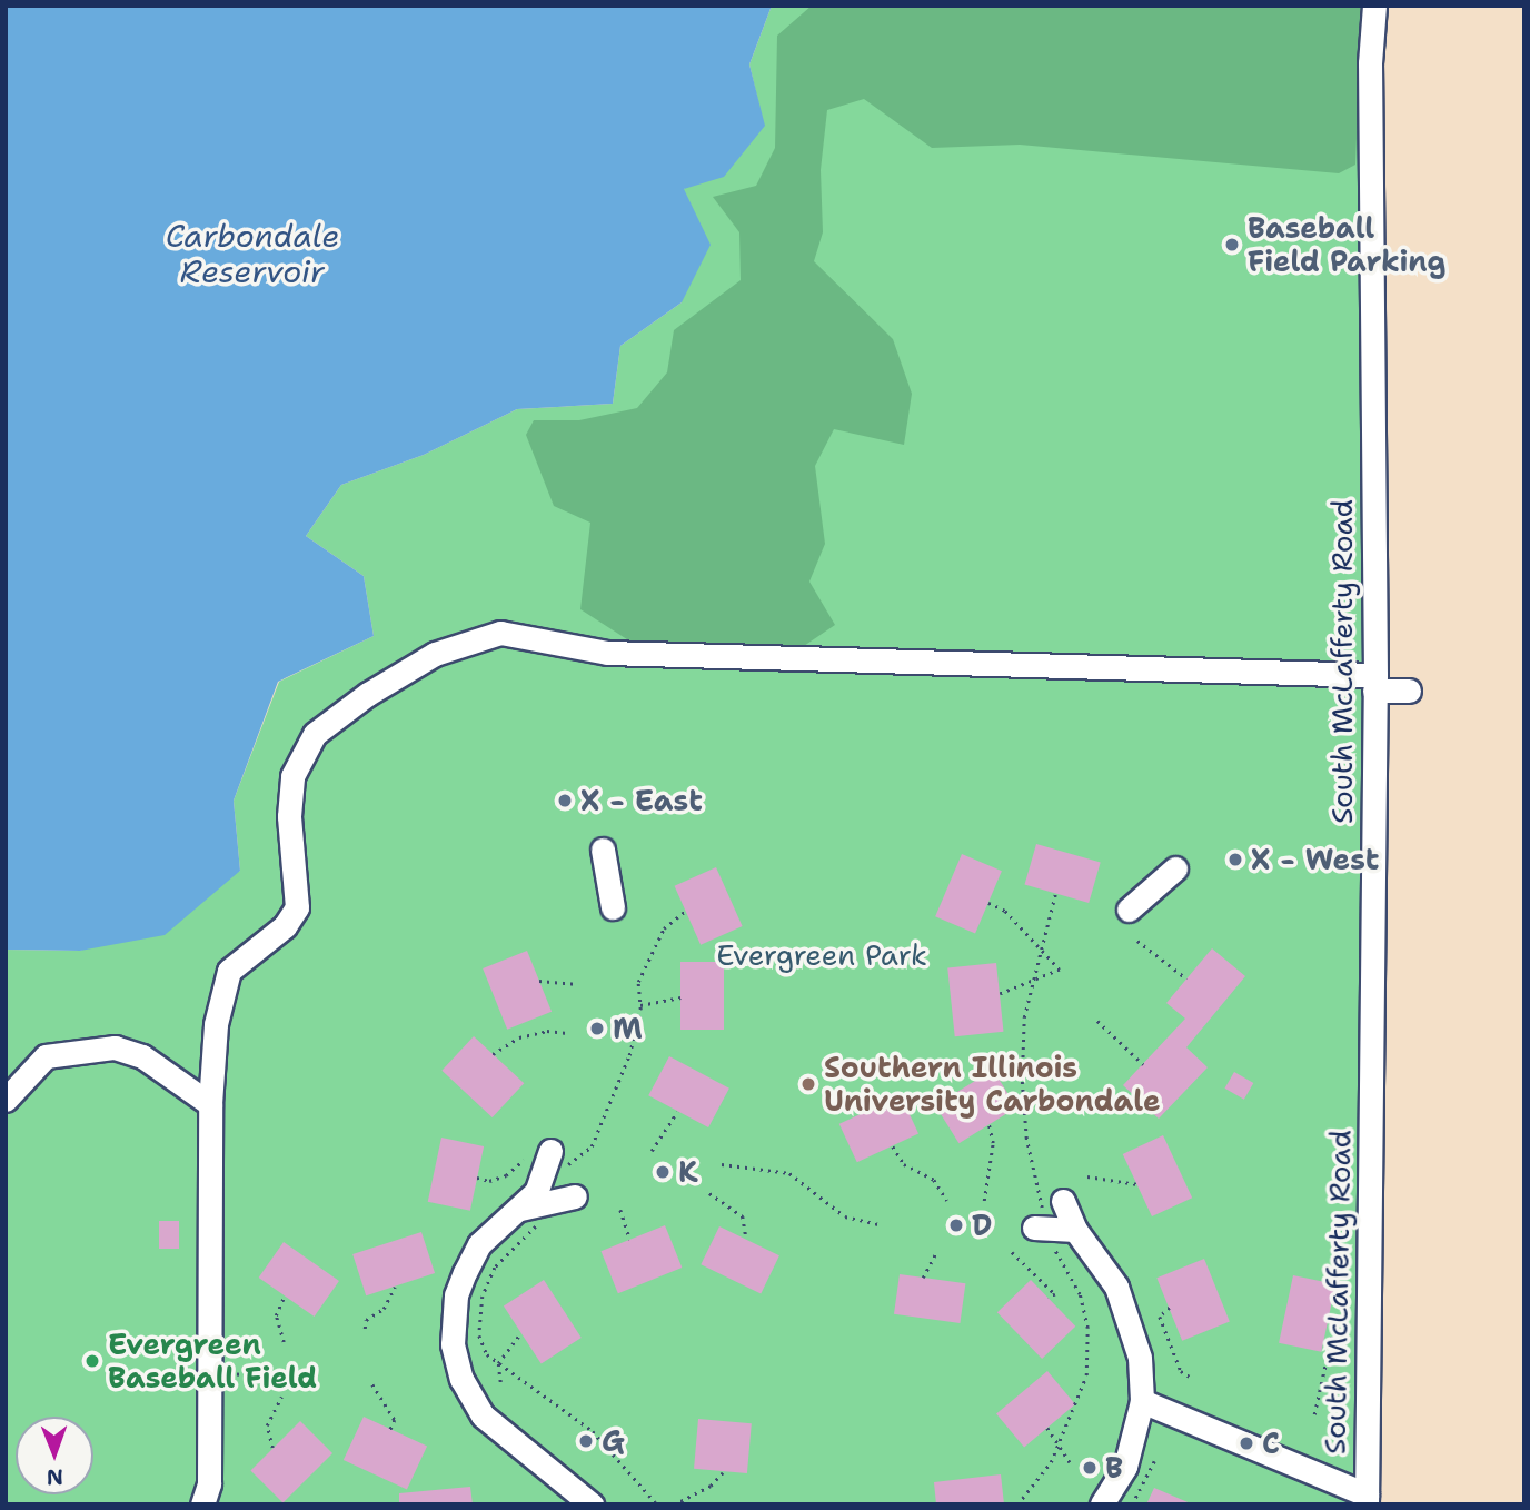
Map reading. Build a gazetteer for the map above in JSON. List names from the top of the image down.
{
  "streets": {
    "street": ["South McLafferty Road"]
  },
  "water": ["Carbondale Reservoir"],
  "parks": ["Evergreen Park"],
  "places": [
    "Baseball Field Parking",
    "X - East",
    "X - West",
    "M",
    "Southern Illinois University Carbondale",
    "K",
    "D",
    "Evergreen Baseball Field",
    "G",
    "C",
    "B"
  ],
  "north": "bottom"
}
